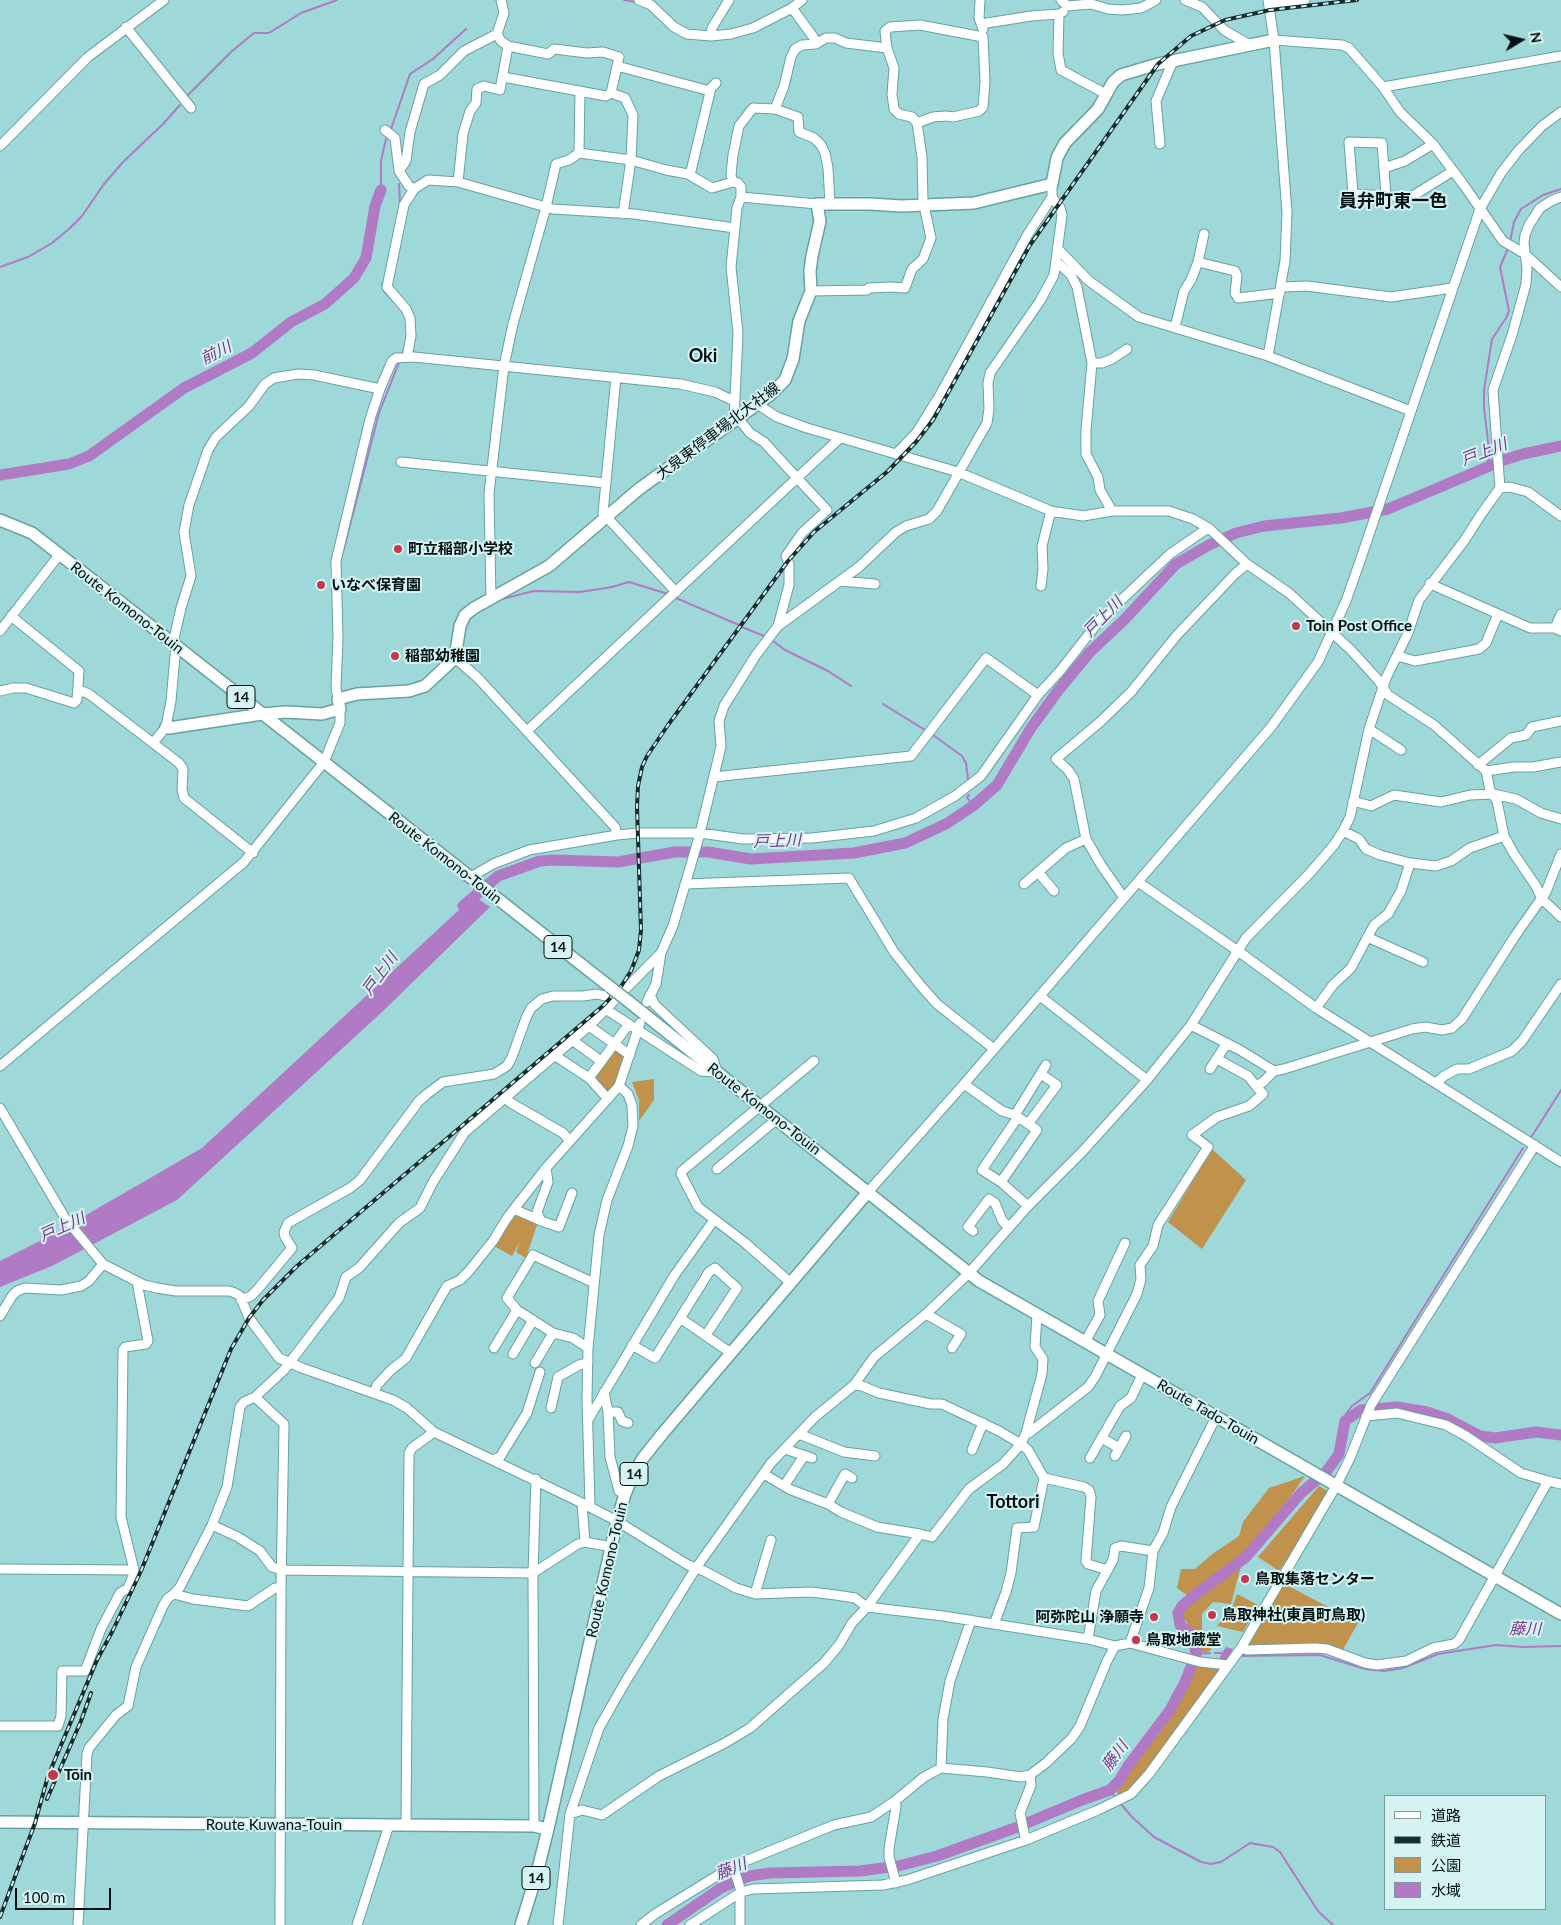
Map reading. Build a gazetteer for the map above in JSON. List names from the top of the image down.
{
  "streets": {
    "main road": [
      "大泉東停車場北大社線",
      "Route Komono-Touin",
      "14",
      "Route Tado-Touin",
      "Route Kuwana-Touin"
    ]
  },
  "crossings": [
    ["Route Komono-Touin", "Route Tado-Touin"],
    ["Route Komono-Touin", "Route Kuwana-Touin"]
  ],
  "districts": ["員弁町東一色", "Oki", "Tottori"],
  "water": ["前川", "戸上川", "藤川"],
  "places": [
    "町立稲部小学校",
    "いなべ保育園",
    "Toin Post Office",
    "稲部幼稚園",
    "鳥取集落センター",
    "鳥取神社(東員町鳥取)",
    "阿弥陀山 浄願寺",
    "鳥取地蔵堂",
    "Tōin"
  ],
  "legend": [
    "道路",
    "鉄道",
    "公園",
    "水域"
  ],
  "scale_bar": "100 m",
  "north": "right"
}
